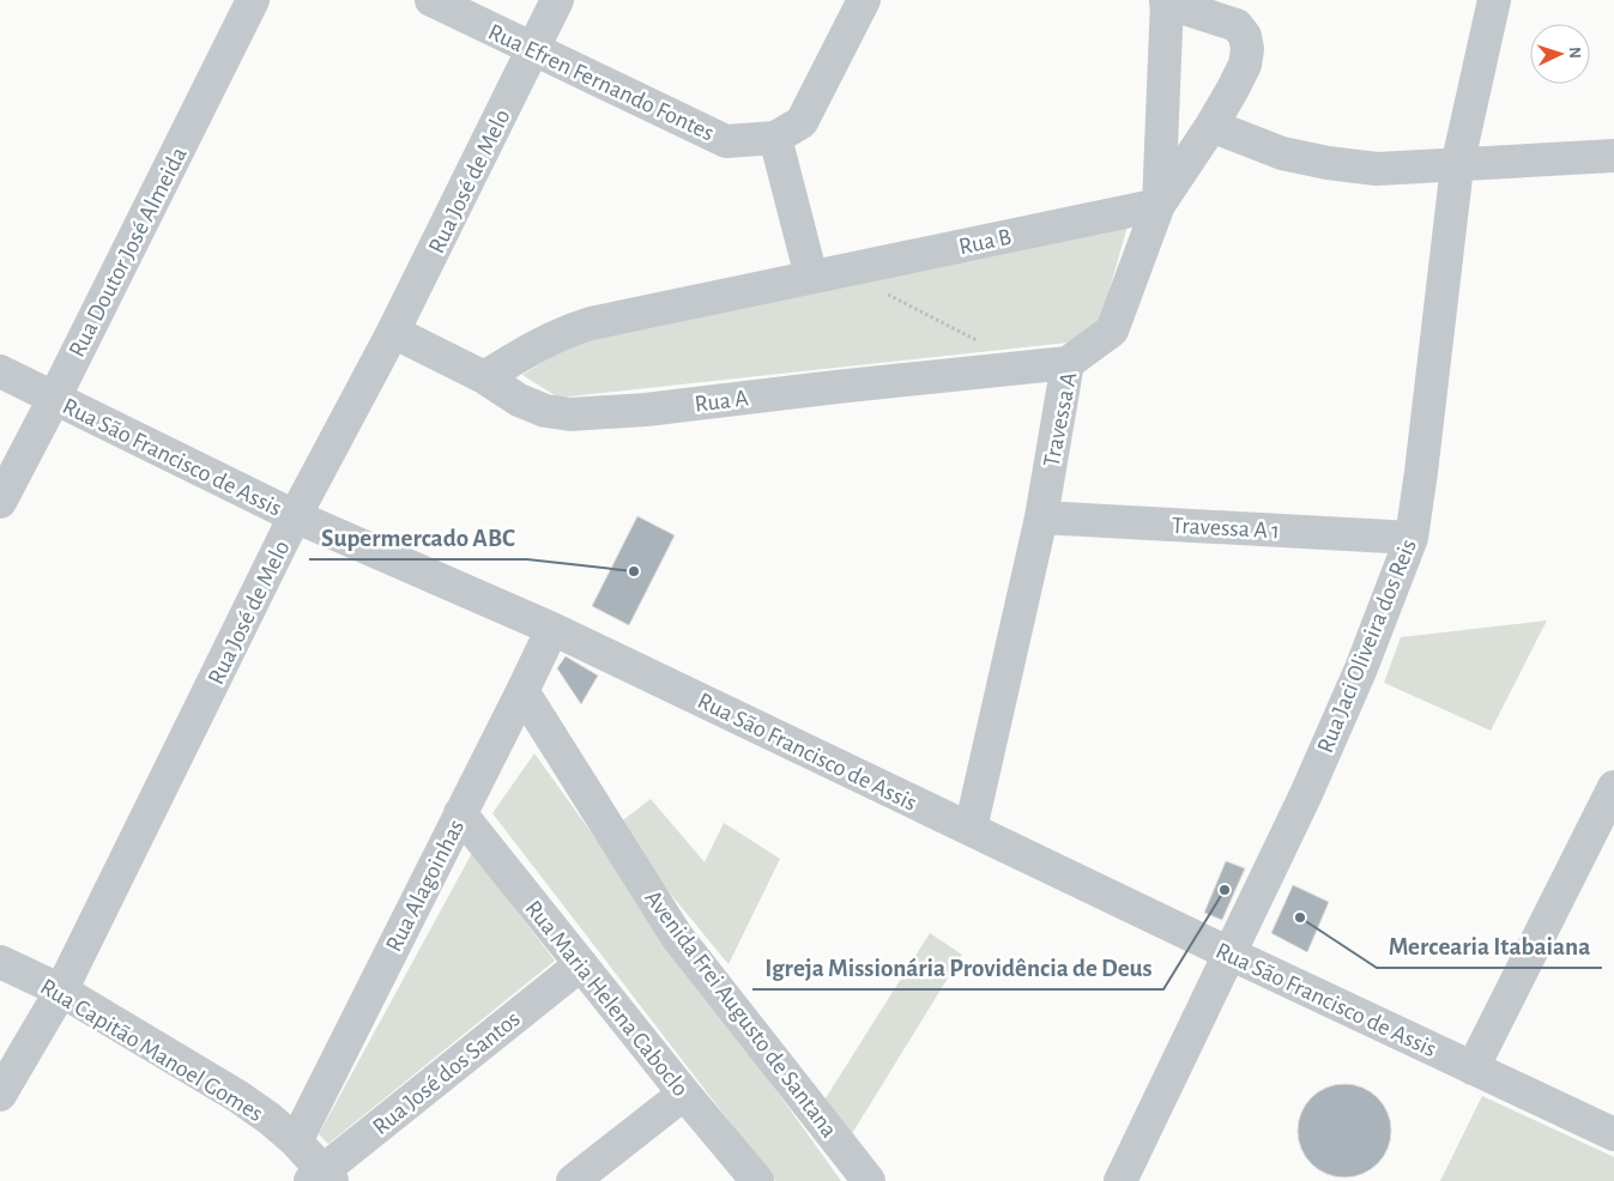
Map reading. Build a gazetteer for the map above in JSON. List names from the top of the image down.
{
  "streets": {
    "street": [
      "Rua Efren Fernando Fontes",
      "Rua José de Melo",
      "Rua B",
      "Rua Doutor José Almeida",
      "Rua A",
      "Travessa A",
      "Rua São Francisco de Assis",
      "Travessa A 1",
      "Rua Jaci Oliveira dos Reis",
      "Rua Alagoinhas",
      "Rua Maria Helena Caboclo",
      "Avenida Frei Augusto de Santana",
      "Rua Capitão Manoel Gomes",
      "Rua José dos Santos"
    ]
  },
  "crossings": [
    ["Rua Efren Fernando Fontes", "Rua José de Melo"],
    ["Rua José de Melo", "Rua A"],
    ["Rua José de Melo", "Rua São Francisco de Assis"],
    ["Rua José de Melo", "Rua Capitão Manoel Gomes"],
    ["Rua B", "Rua A"],
    ["Rua B", "Travessa A"],
    ["Rua Doutor José Almeida", "Rua São Francisco de Assis"],
    ["Rua A", "Travessa A"],
    ["Travessa A", "Rua São Francisco de Assis"],
    ["Travessa A", "Travessa A 1"],
    ["Rua São Francisco de Assis", "Rua Jaci Oliveira dos Reis"],
    ["Rua São Francisco de Assis", "Rua Alagoinhas"],
    ["Travessa A 1", "Rua Jaci Oliveira dos Reis"],
    ["Rua Alagoinhas", "Rua Maria Helena Caboclo"],
    ["Rua Alagoinhas", "Avenida Frei Augusto de Santana"],
    ["Rua Alagoinhas", "Rua Capitão Manoel Gomes"],
    ["Rua Maria Helena Caboclo", "Rua José dos Santos"],
    ["Rua Capitão Manoel Gomes", "Rua José dos Santos"]
  ],
  "places": ["Supermercado ABC", "Igreja Missionária Providência de Deus", "Mercearia Itabaiana"],
  "north": "right"
}
